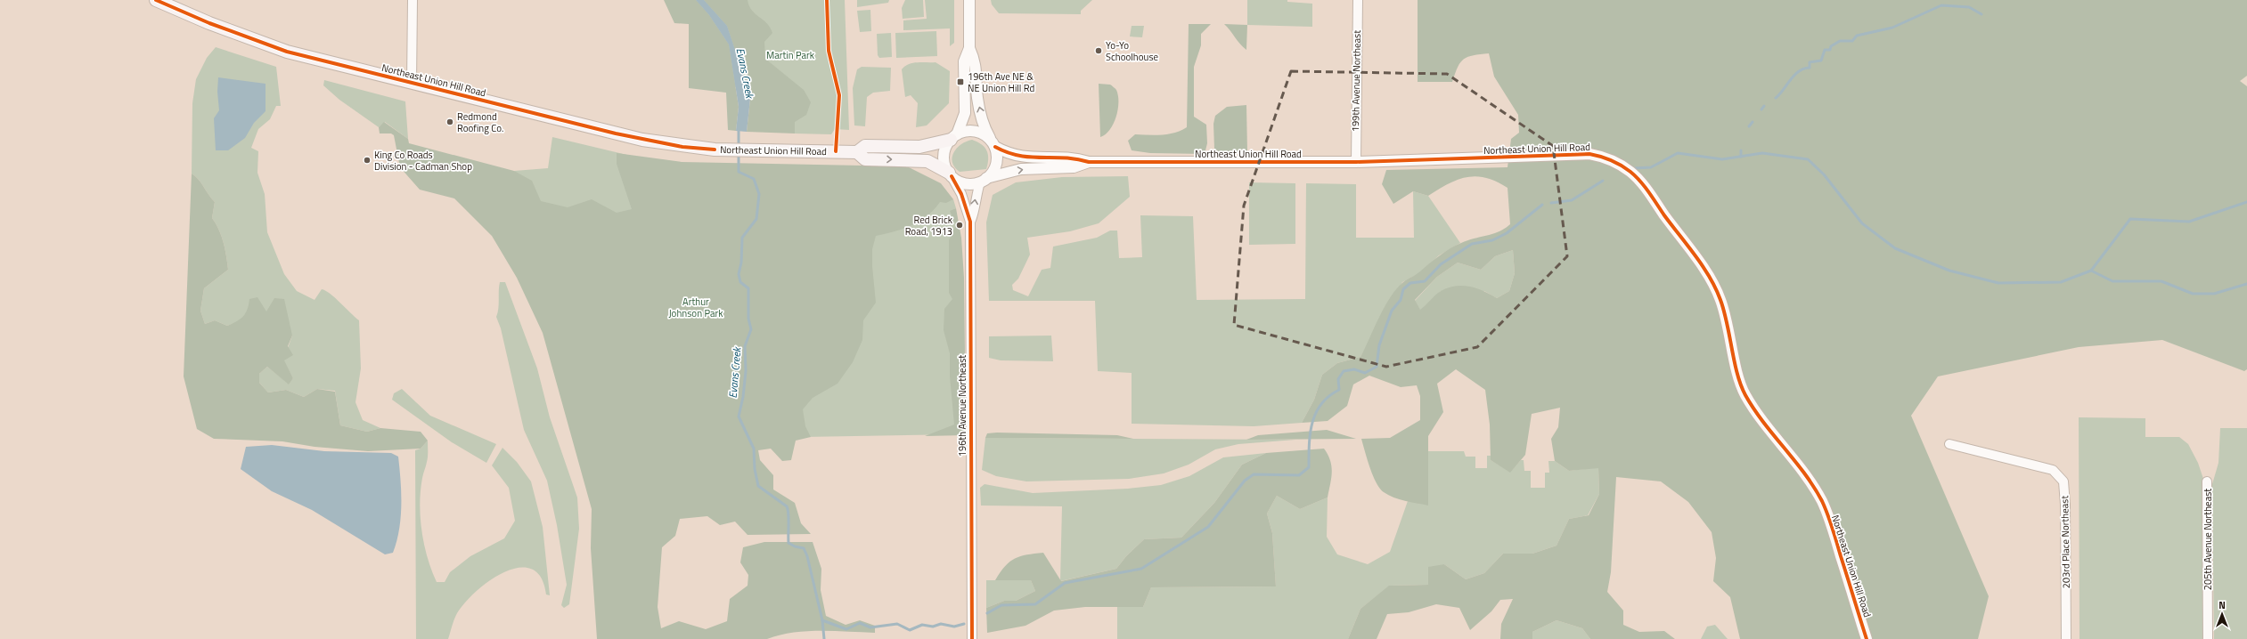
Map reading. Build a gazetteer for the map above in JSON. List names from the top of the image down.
{
  "streets": {
    "main road": ["Northeast Union Hill Road"],
    "street": [
      "199th Avenue Northeast",
      "196th Avenue Northeast",
      "205th Avenue Northeast",
      "203rd Place Northeast"
    ]
  },
  "crossings": [
    ["Northeast Union Hill Road", "199th Avenue Northeast"],
    ["Northeast Union Hill Road", "196th Avenue Northeast"]
  ],
  "water": ["Evans Creek"],
  "parks": ["Martin Park", "Arthur Johnson Park"],
  "places": {
    "other": [
      "Yo-Yo Schoolhouse",
      "Redmond Roofing Co.",
      "King Co Roads Division - Cadman Shop",
      "Red Brick Road, 1913"
    ],
    "transit": ["196th Ave NE & NE Union Hill Rd"]
  },
  "north": "top"
}
